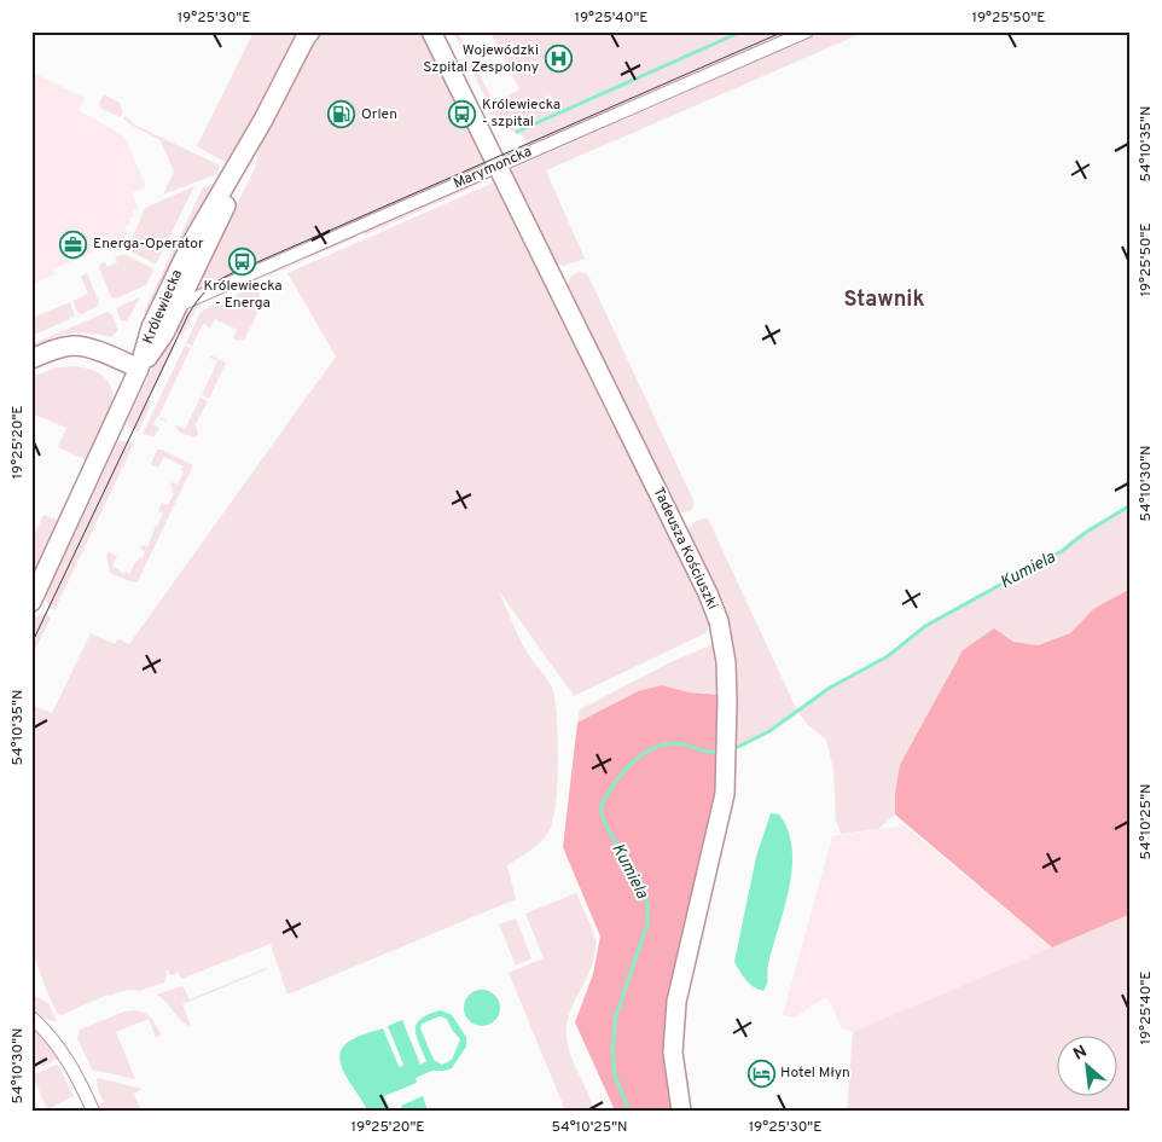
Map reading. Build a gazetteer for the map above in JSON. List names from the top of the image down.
{
  "streets": {
    "street": ["Marymoncka", "Królewiecka", "Tadeusza Kościuszki"]
  },
  "crossings": [
    ["Marymoncka", "Królewiecka"],
    ["Marymoncka", "Tadeusza Kościuszki"]
  ],
  "districts": ["Stawnik"],
  "water": ["Kumiela"],
  "places": {
    "hospital": ["Wojewódzki Szpital Zespolony"],
    "bus stop": ["Królewiecka - szpital", "Królewiecka - Energa"],
    "fuel station": ["Orlen"],
    "office": ["Energa-Operator"],
    "hotel": ["Hotel Młyn"]
  },
  "north": "top left",
  "coordinates": [
    "19°25'30\"E",
    "19°25'40\"E",
    "19°25'50\"E",
    "54°10'35\"N",
    "19°25'20\"E",
    "54°10'30\"N",
    "54°10'25\"N"
  ]
}
